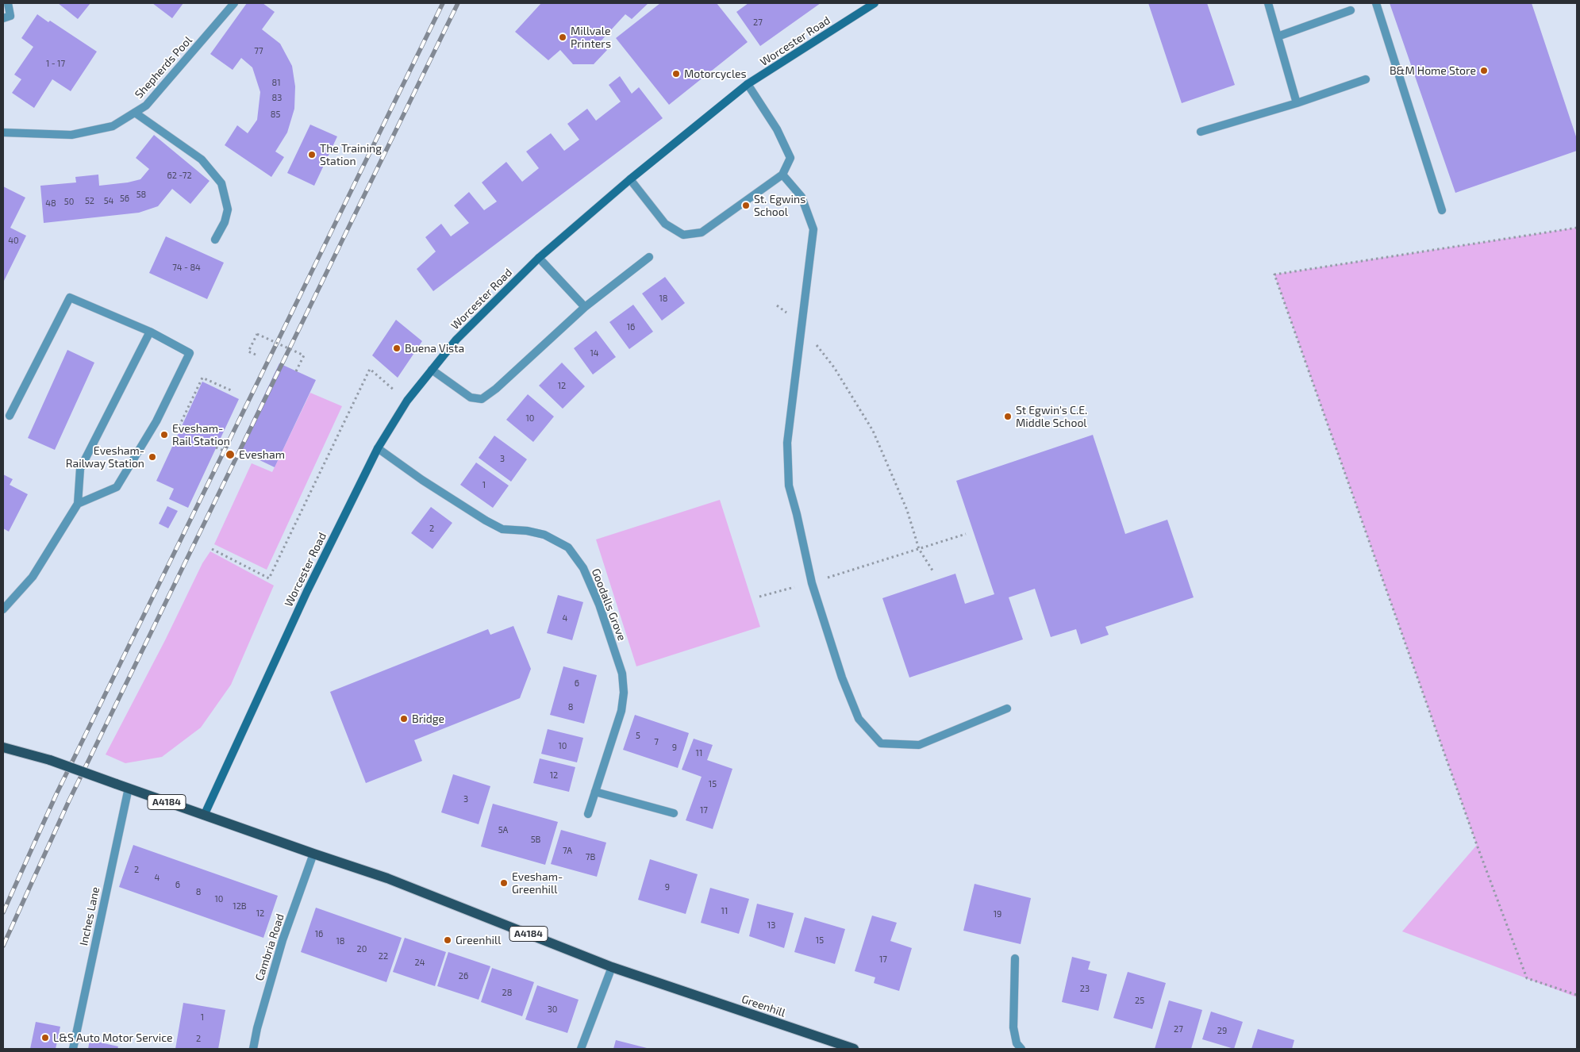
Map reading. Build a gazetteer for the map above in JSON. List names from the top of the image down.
{
  "streets": {
    "main road": ["Worcester Road", "A4184", "Greenhill"],
    "street": [
      "Shepherds Pool",
      "Goodalls Grove",
      "Inches Lane",
      "Cambria Road"
    ]
  },
  "crossings": [
    ["Worcester Road", "Goodalls Grove"],
    ["Worcester Road", "Greenhill"],
    ["A4184", "Inches Lane"],
    ["A4184", "Greenhill"],
    ["Inches Lane", "Greenhill"],
    ["Cambria Road", "Greenhill"]
  ],
  "places": [
    "Millvale Printers",
    "B&M Home Store",
    "Motorcycles",
    "The Training Station",
    "St. Egwins School",
    "Buena Vista",
    "St Egwin's C.E. Middle School",
    "Evesham- Rail Station",
    "Evesham",
    "Evesham- Railway Station",
    "Bridge",
    "Evesham- Greenhill",
    "Greenhill",
    "L&S Auto Motor Service"
  ],
  "house_numbers": [
    "27",
    "77",
    "1 - 17",
    "81",
    "83",
    "85",
    "62 -72",
    "58",
    "56",
    "52",
    "54",
    "50",
    "48",
    "40",
    "74 - 84",
    "18",
    "16",
    "14",
    "12",
    "10",
    "3",
    "1",
    "2",
    "4",
    "6",
    "8",
    "5",
    "7",
    "10",
    "9",
    "11",
    "12",
    "15",
    "3",
    "17",
    "5A",
    "5B",
    "7A",
    "7B",
    "2",
    "4",
    "6",
    "9",
    "8",
    "10",
    "12B",
    "11",
    "12",
    "19",
    "13",
    "16",
    "15",
    "18",
    "20",
    "22",
    "17",
    "24",
    "26",
    "23",
    "28",
    "25",
    "30",
    "1",
    "27",
    "29",
    "2"
  ]
}
